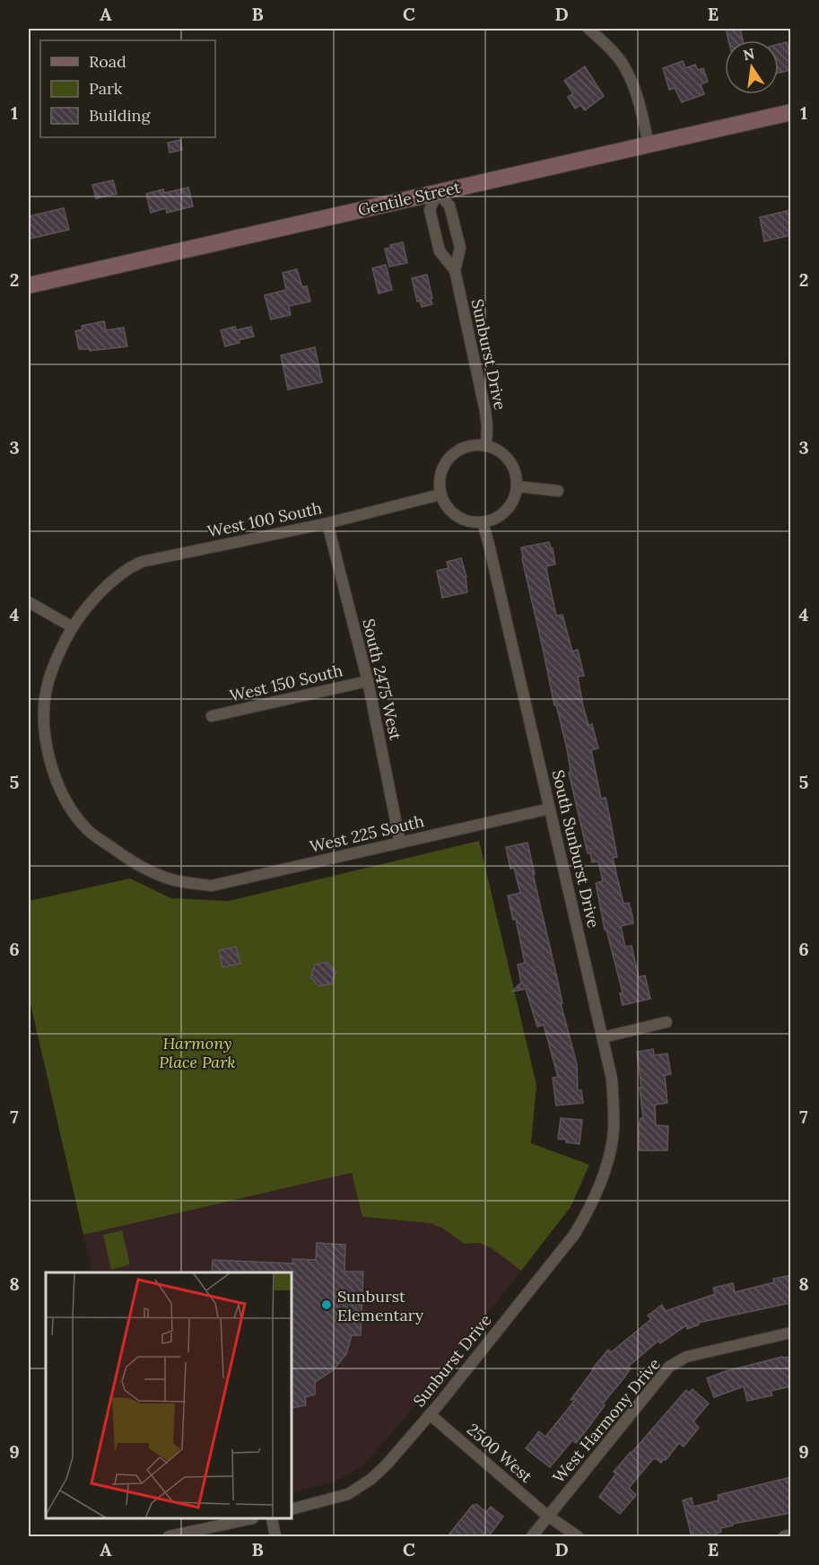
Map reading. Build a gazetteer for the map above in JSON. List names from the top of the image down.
{
  "streets": {
    "main road": ["Gentile Street"],
    "street": [
      "Sunburst Drive",
      "West 100 South",
      "South 2475 West",
      "West 150 South",
      "West 225 South",
      "South Sunburst Drive",
      "West Harmony Drive",
      "2500 West"
    ]
  },
  "crossings": [
    ["Gentile Street", "Sunburst Drive"],
    ["Sunburst Drive", "West 100 South"],
    ["Sunburst Drive", "South Sunburst Drive"],
    ["Sunburst Drive", "2500 West"],
    ["West 100 South", "South 2475 West"],
    ["West 100 South", "West 225 South"],
    ["West 100 South", "South Sunburst Drive"],
    ["South 2475 West", "West 150 South"],
    ["South 2475 West", "West 225 South"],
    ["West 225 South", "South Sunburst Drive"],
    ["West Harmony Drive", "2500 West"]
  ],
  "parks": ["Harmony Place Park"],
  "places": ["Sunburst Elementary"],
  "legend": ["Road", "Park", "Building"],
  "north": "top",
  "grid": {
    "columns": [
      "A",
      "B",
      "C",
      "D",
      "E"
    ],
    "rows": [
      "1",
      "2",
      "3",
      "4",
      "5",
      "6",
      "7",
      "8",
      "9"
    ]
  }
}
